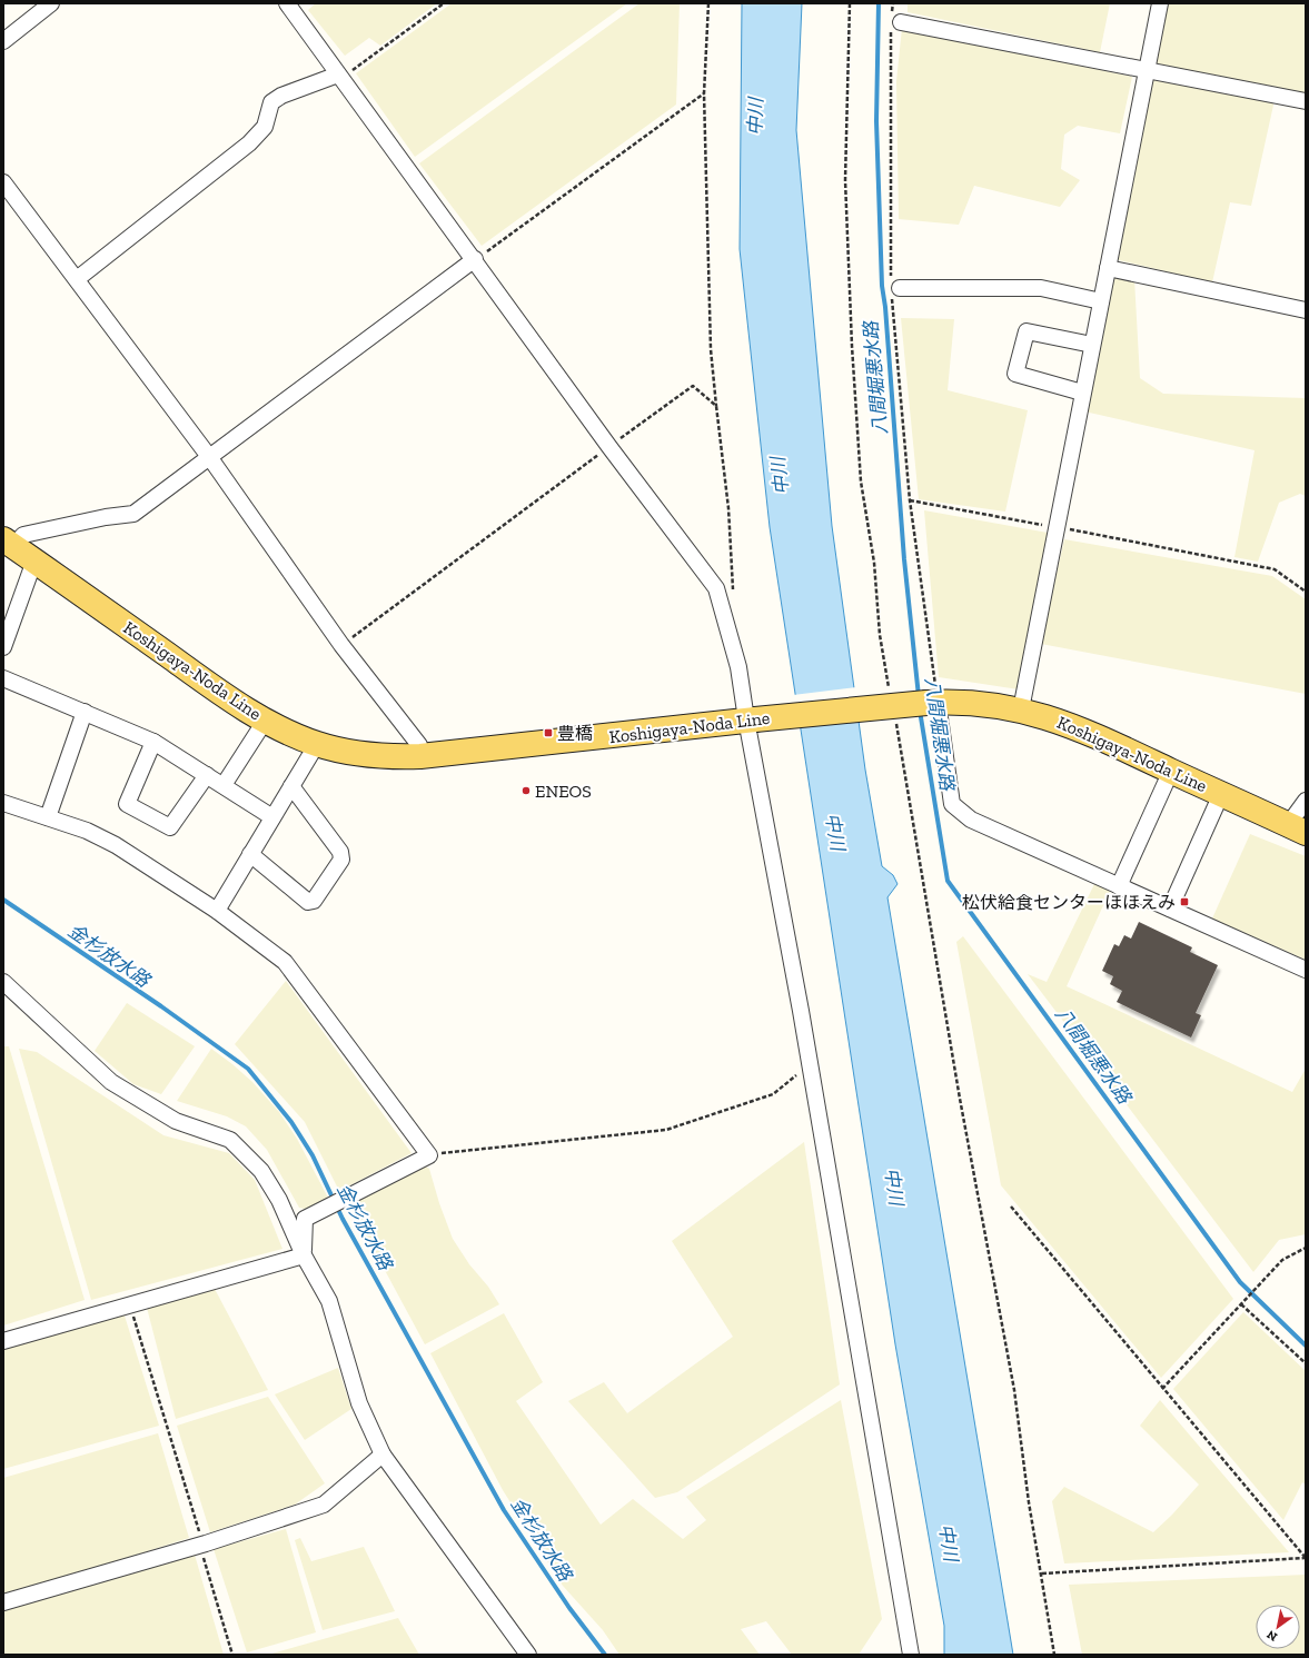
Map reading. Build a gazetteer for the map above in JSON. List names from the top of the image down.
{
  "streets": {
    "main road": ["Koshigaya-Noda Line"]
  },
  "water": ["中川", "八間堀悪水路", "金杉放水路"],
  "places": {
    "transit": ["豊橋", "松伏給食センターほほえみ"],
    "other": ["ENEOS"]
  },
  "north": "bottom left"
}
